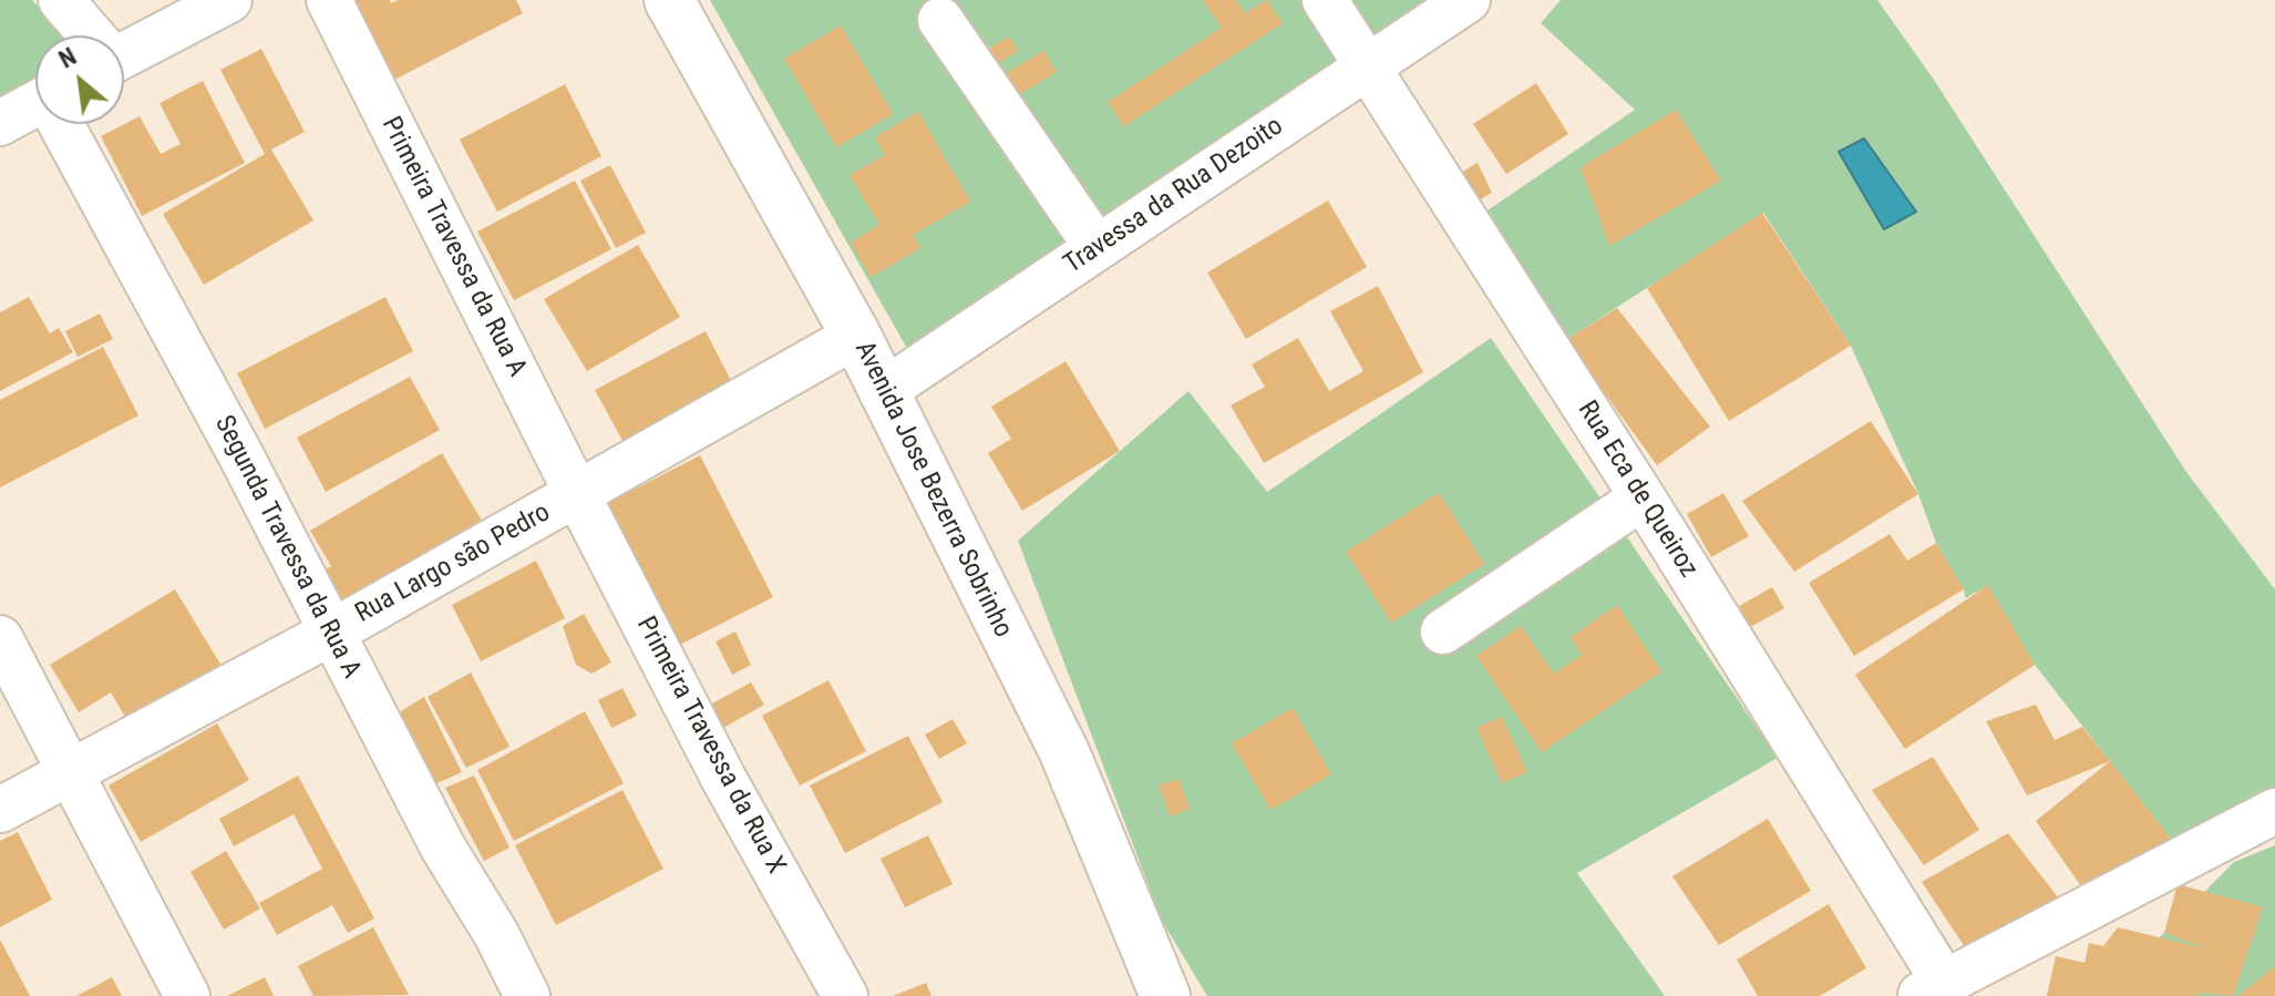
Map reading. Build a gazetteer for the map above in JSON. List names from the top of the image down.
{
  "streets": {
    "main road": ["Avenida Jose Bezerra Sobrinho"],
    "street": [
      "Travessa da Rua Dezoito",
      "Primeira Travessa da Rua A",
      "Rua Eca de Queiroz",
      "Segunda Travessa da Rua A",
      "Rua Largo são Pedro",
      "Primeira Travessa da Rua X"
    ]
  },
  "crossings": [
    ["Travessa da Rua Dezoito", "Avenida Jose Bezerra Sobrinho"],
    ["Travessa da Rua Dezoito", "Rua Eca de Queiroz"],
    ["Primeira Travessa da Rua A", "Rua Largo são Pedro"],
    ["Primeira Travessa da Rua A", "Primeira Travessa da Rua X"],
    ["Avenida Jose Bezerra Sobrinho", "Rua Largo são Pedro"],
    ["Segunda Travessa da Rua A", "Rua Largo são Pedro"],
    ["Rua Largo são Pedro", "Primeira Travessa da Rua X"]
  ],
  "north": "top left"
}
